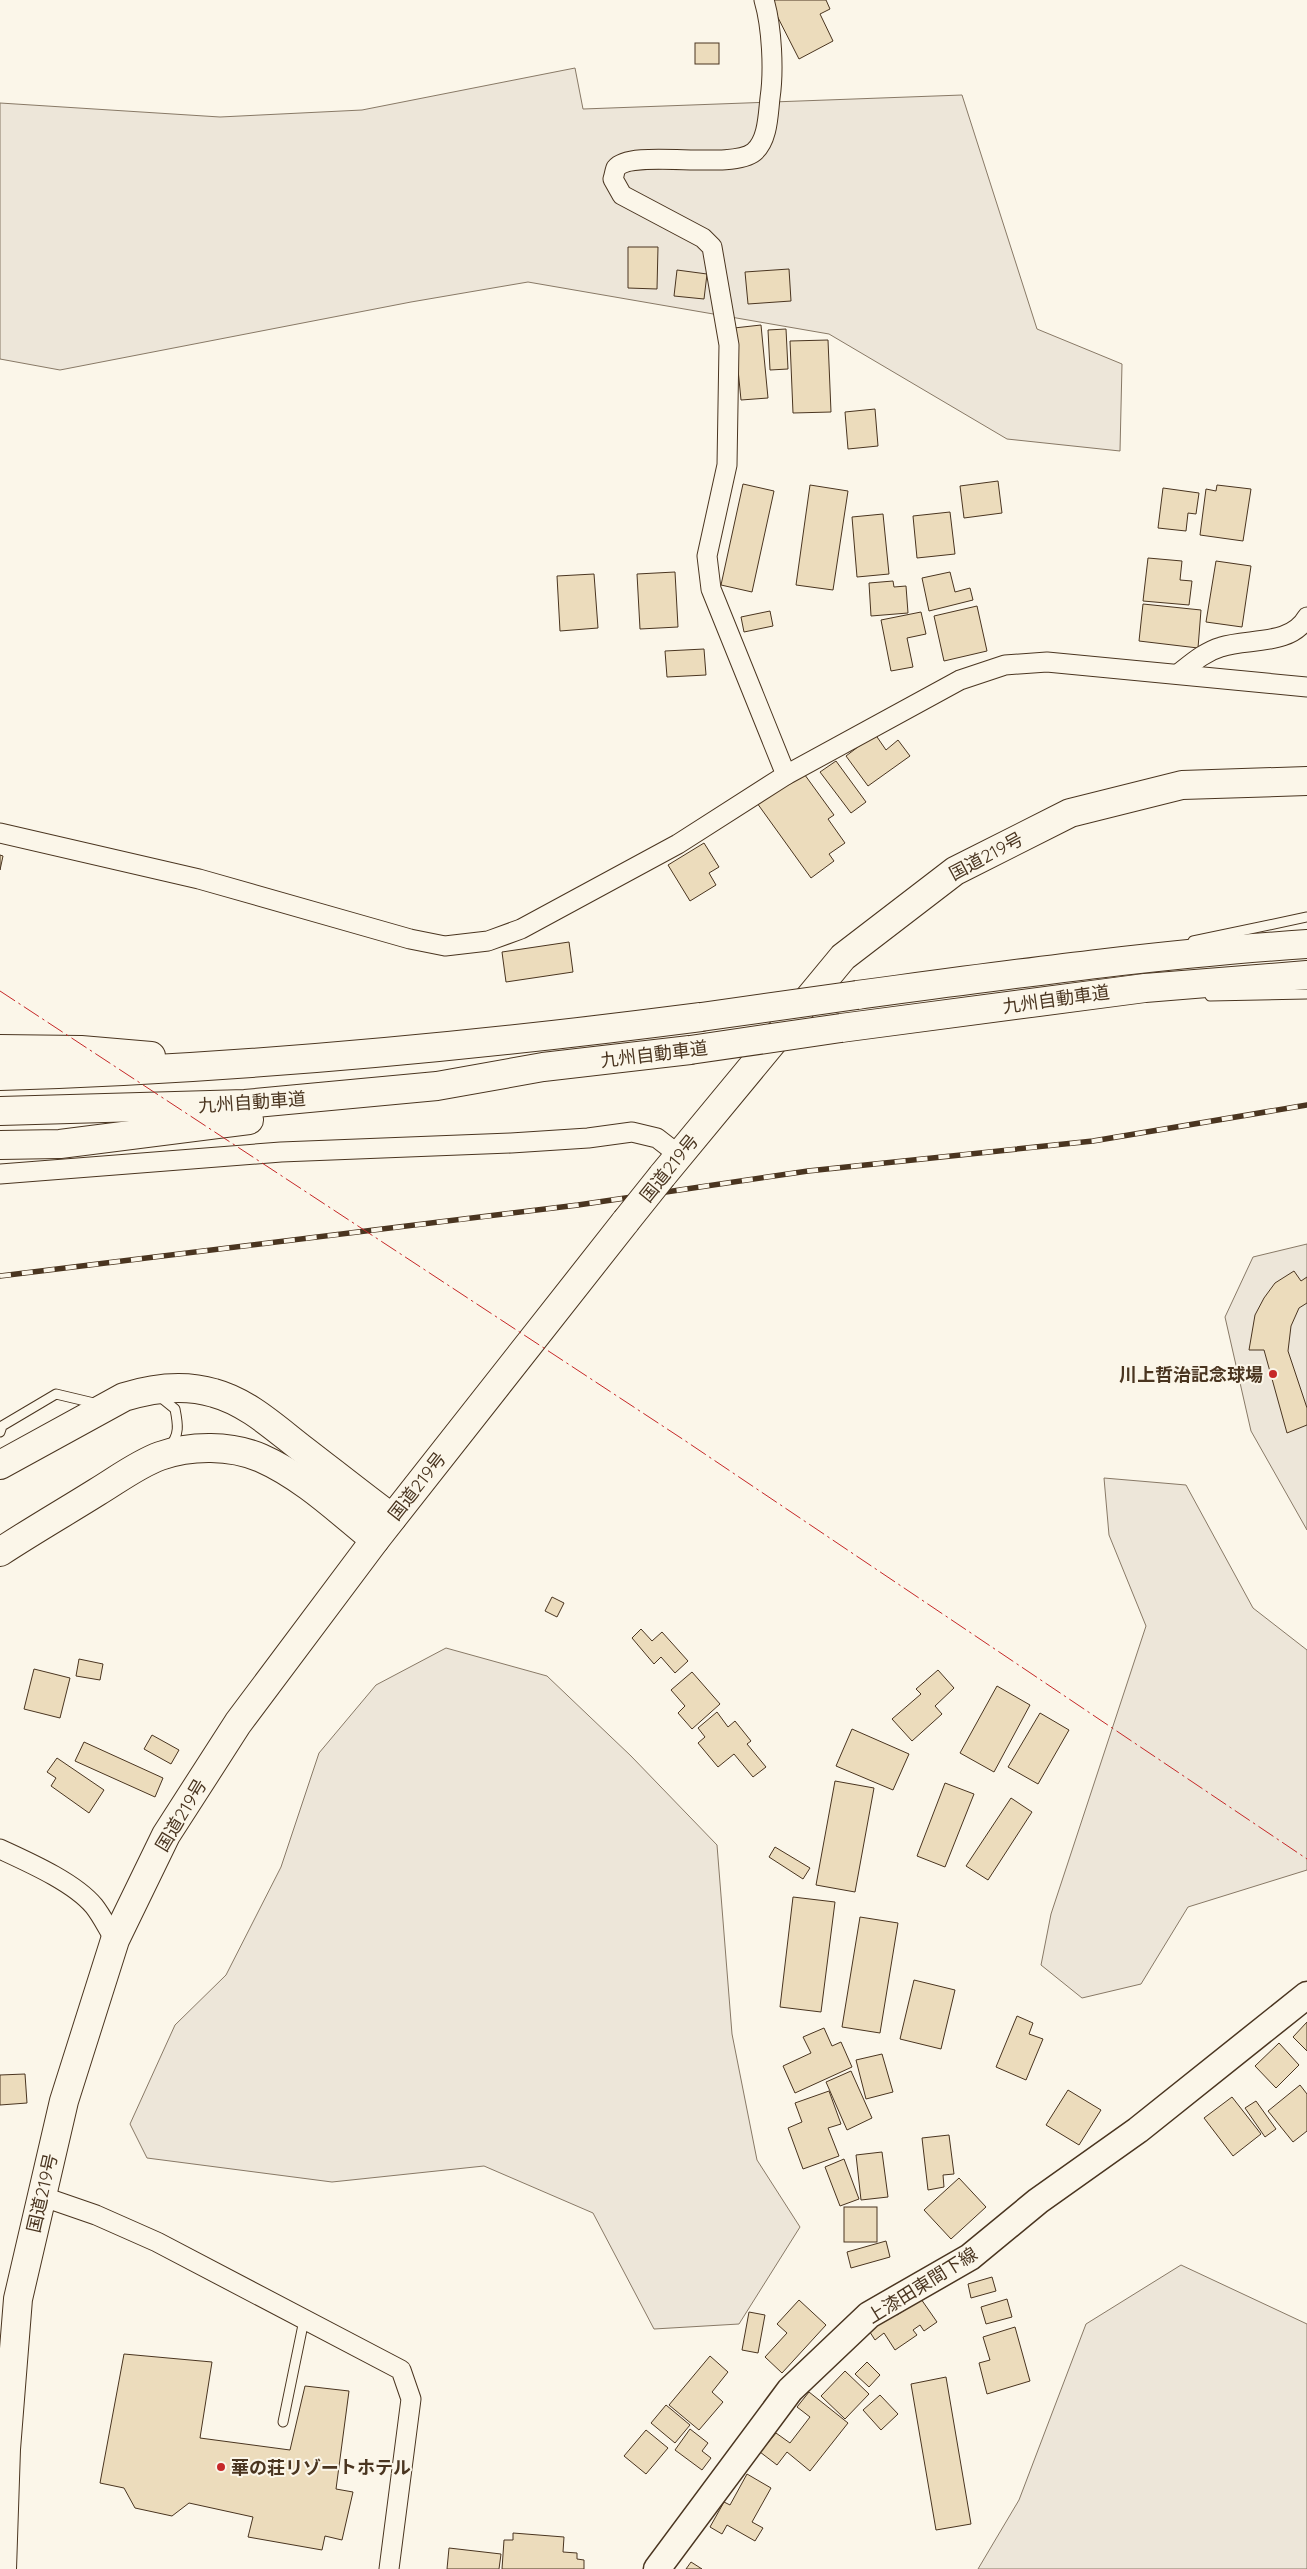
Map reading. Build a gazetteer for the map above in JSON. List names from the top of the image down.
{
  "streets": {
    "highway": ["国道219号", "九州自動車道"],
    "main road": ["上漆田東間下線"]
  },
  "places": ["川上哲治記念球場", "華の荘リゾートホテル"]
}
